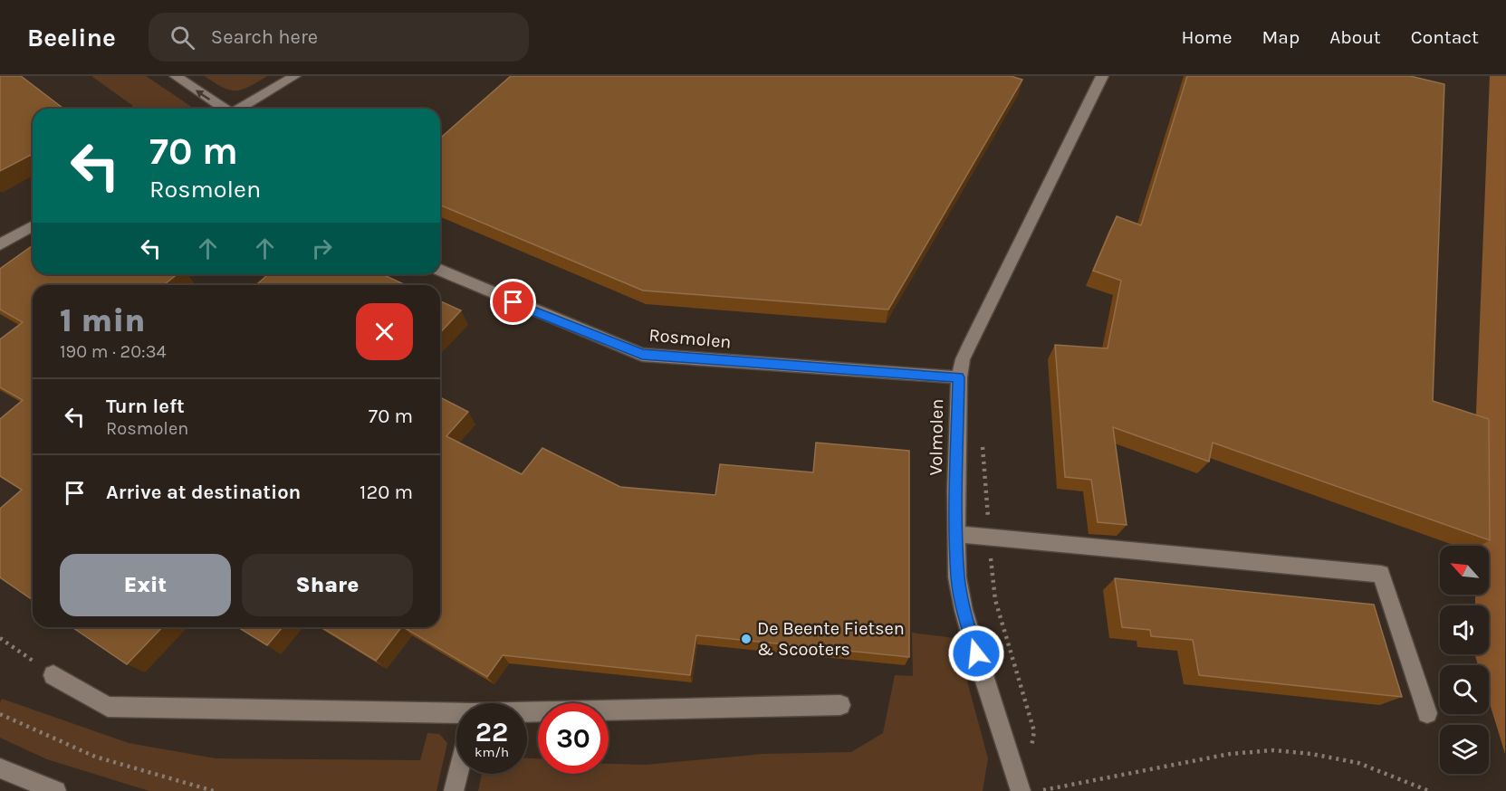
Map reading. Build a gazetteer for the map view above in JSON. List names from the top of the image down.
{
  "streets": {
    "street": ["Rosmolen", "Volmolen"]
  },
  "crossings": [
    ["Rosmolen", "Volmolen"]
  ],
  "places": ["De Beente Fietsen & Scooters"],
  "north": "top left",
  "page": {
    "header": "Beeline",
    "search": "Search here",
    "nav": [
      "Home",
      "Map",
      "About",
      "Contact"
    ],
    "turn": ["70 m", "Rosmolen"],
    "heading": ["1 min", "190 m · 20:34"],
    "list": [
      {
        "name": "Turn left",
        "note": "Rosmolen",
        "value": "70 m"
      },
      {
        "name": "Arrive at destination",
        "value": "120 m"
      }
    ],
    "buttons": ["Exit", "Share"],
    "speed": "22 km/h",
    "limit": "30"
  }
}
